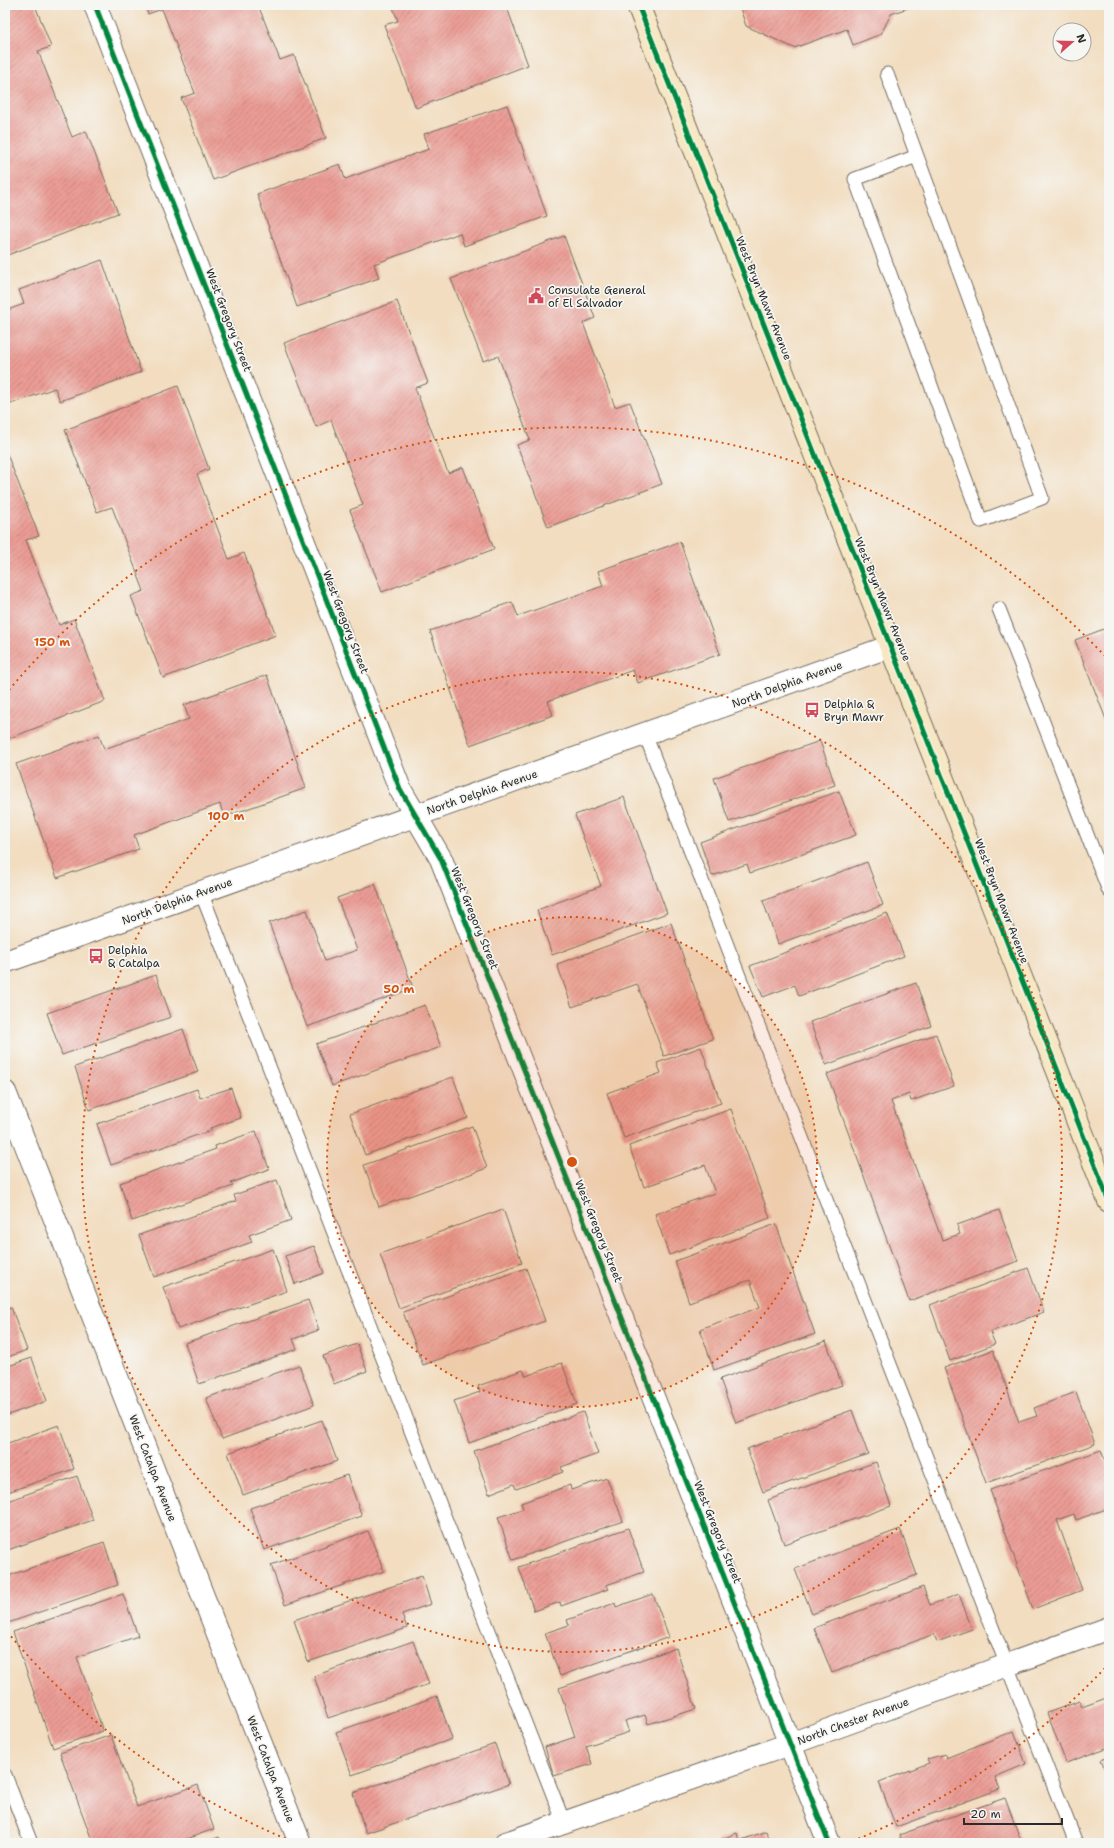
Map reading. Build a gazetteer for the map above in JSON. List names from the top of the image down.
{
  "streets": {
    "street": [
      "West Bryn Mawr Avenue",
      "West Gregory Street",
      "North Delphia Avenue",
      "West Catalpa Avenue",
      "North Chester Avenue"
    ]
  },
  "crossings": [
    ["West Bryn Mawr Avenue", "North Delphia Avenue"],
    ["West Gregory Street", "North Delphia Avenue"],
    ["West Gregory Street", "North Chester Avenue"]
  ],
  "places": {
    "public building": ["Consulate General of El Salvador"],
    "bus stop": ["Delphia & Bryn Mawr", "Delphia & Catalpa"]
  },
  "scale_bar": "20 m",
  "north": "right",
  "rings": ["150 m", "100 m", "50 m"]
}
